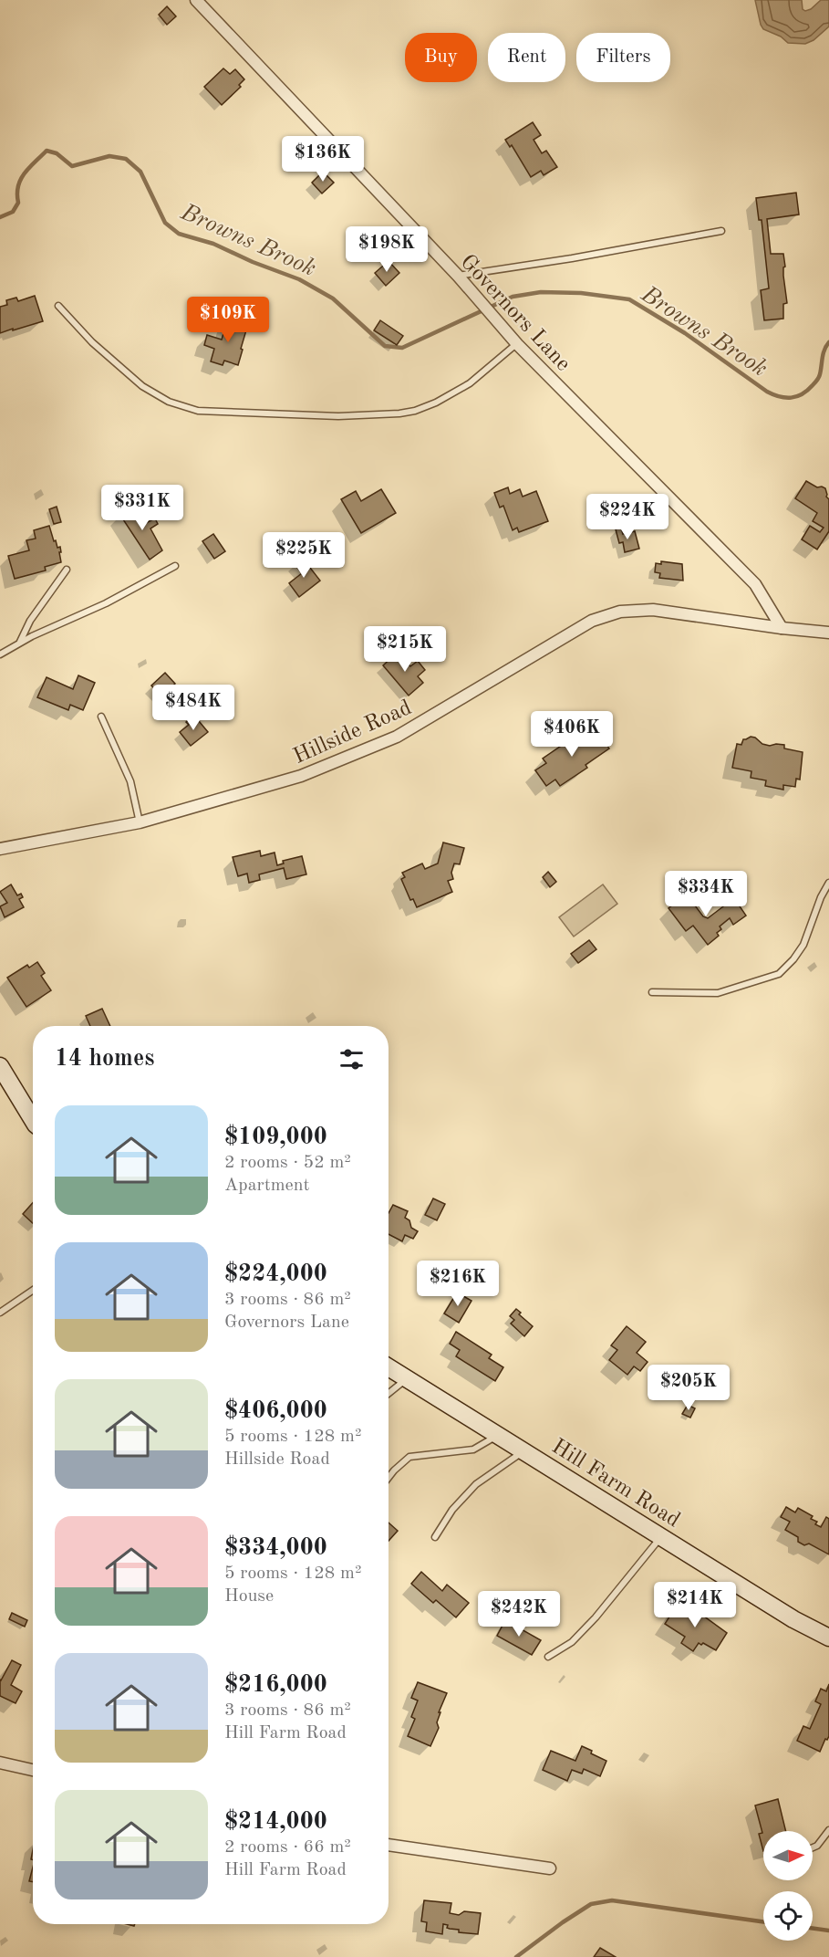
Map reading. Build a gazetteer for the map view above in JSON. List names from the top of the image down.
{
  "streets": {
    "main road": ["Hill Farm Road"],
    "street": ["Governors Lane", "Hillside Road"]
  },
  "crossings": [
    ["Governors Lane", "Hillside Road"]
  ],
  "water": ["Browns Brook"],
  "north": "right",
  "page": {
    "chip": ["Buy", "Rent", "Filters"],
    "price": [
      "$136K",
      "$198K",
      "$109K",
      "$331K",
      "$224K",
      "$225K",
      "$215K",
      "$484K",
      "$406K",
      "$334K",
      "$216K",
      "$205K",
      "$214K",
      "$242K"
    ],
    "heading": "14 homes",
    "list": [
      {
        "name": "$109,000",
        "note": "2 rooms · 52 m² · Apartment"
      },
      {
        "name": "$224,000",
        "note": "3 rooms · 86 m² · Governors Lane"
      },
      {
        "name": "$406,000",
        "note": "5 rooms · 128 m² · Hillside Road"
      },
      {
        "name": "$334,000",
        "note": "5 rooms · 128 m² · House"
      },
      {
        "name": "$216,000",
        "note": "3 rooms · 86 m² · Hill Farm Road"
      },
      {
        "name": "$214,000",
        "note": "2 rooms · 66 m² · Hill Farm Road"
      }
    ]
  }
}
